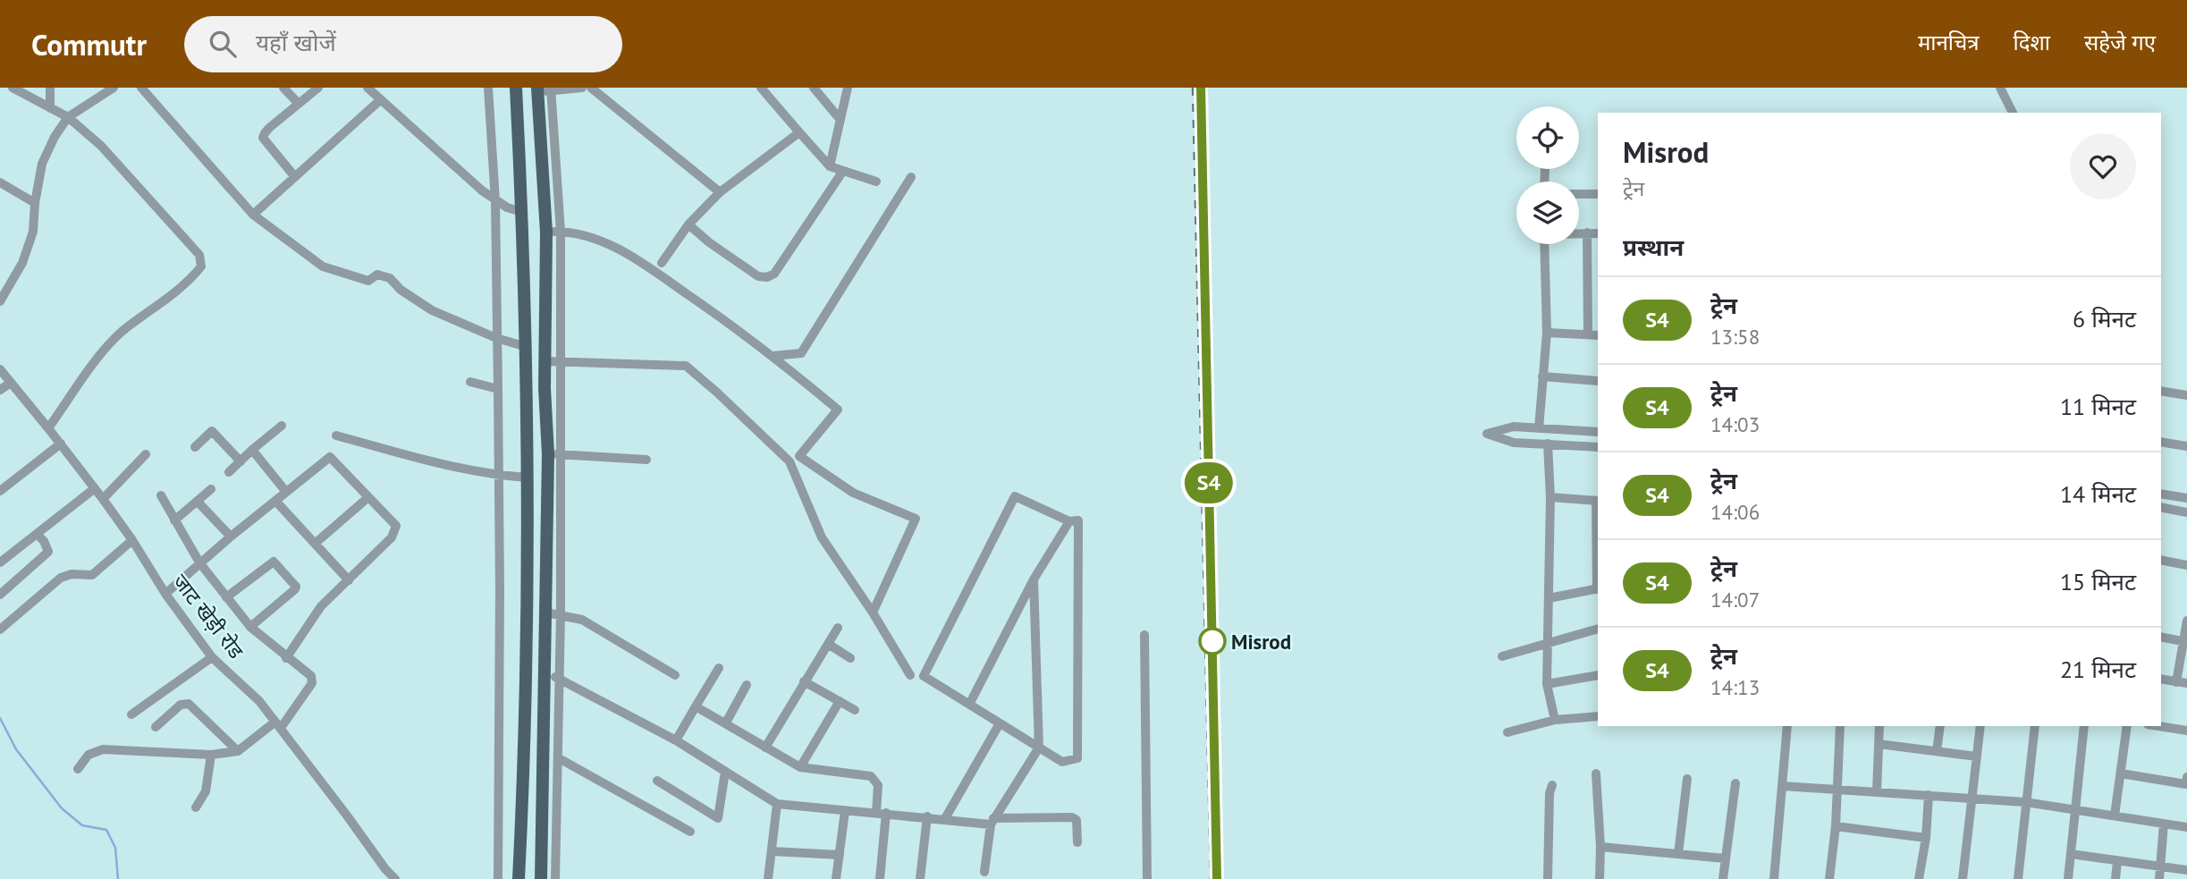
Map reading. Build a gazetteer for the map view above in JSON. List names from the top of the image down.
{
  "streets": {
    "street": ["जाट खेड़ी रोड"]
  },
  "places": ["Misrod"],
  "page": {
    "header": "Commutr",
    "search": "यहाँ खोजें",
    "nav": ["मानचित्र", "दिशा", "सहेजे गए"],
    "on_map": "S4",
    "heading": [
      ["Misrod", "ट्रेन"],
      "प्रस्थान"
    ],
    "list": [
      {
        "mark": "S4",
        "name": "ट्रेन",
        "note": "13:58",
        "value": "6 मिनट"
      },
      {
        "mark": "S4",
        "name": "ट्रेन",
        "note": "14:03",
        "value": "11 मिनट"
      },
      {
        "mark": "S4",
        "name": "ट्रेन",
        "note": "14:06",
        "value": "14 मिनट"
      },
      {
        "mark": "S4",
        "name": "ट्रेन",
        "note": "14:07",
        "value": "15 मिनट"
      },
      {
        "mark": "S4",
        "name": "ट्रेन",
        "note": "14:13",
        "value": "21 मिनट"
      }
    ]
  }
}
